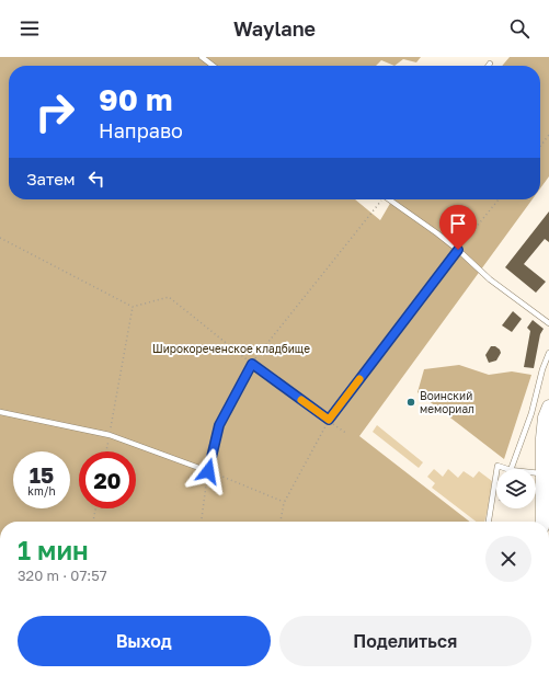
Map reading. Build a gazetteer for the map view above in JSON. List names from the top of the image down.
{
  "parks": ["Широкореченское кладбище"],
  "places": ["Воинский мемориал"],
  "page": {
    "header": "Waylane",
    "turn": ["90 m", "Направо"],
    "then": "Затем",
    "speed": "15 km/h",
    "limit": "20",
    "heading": ["1 мин", "320 m · 07:57"],
    "buttons": ["Выход", "Поделиться"]
  }
}
